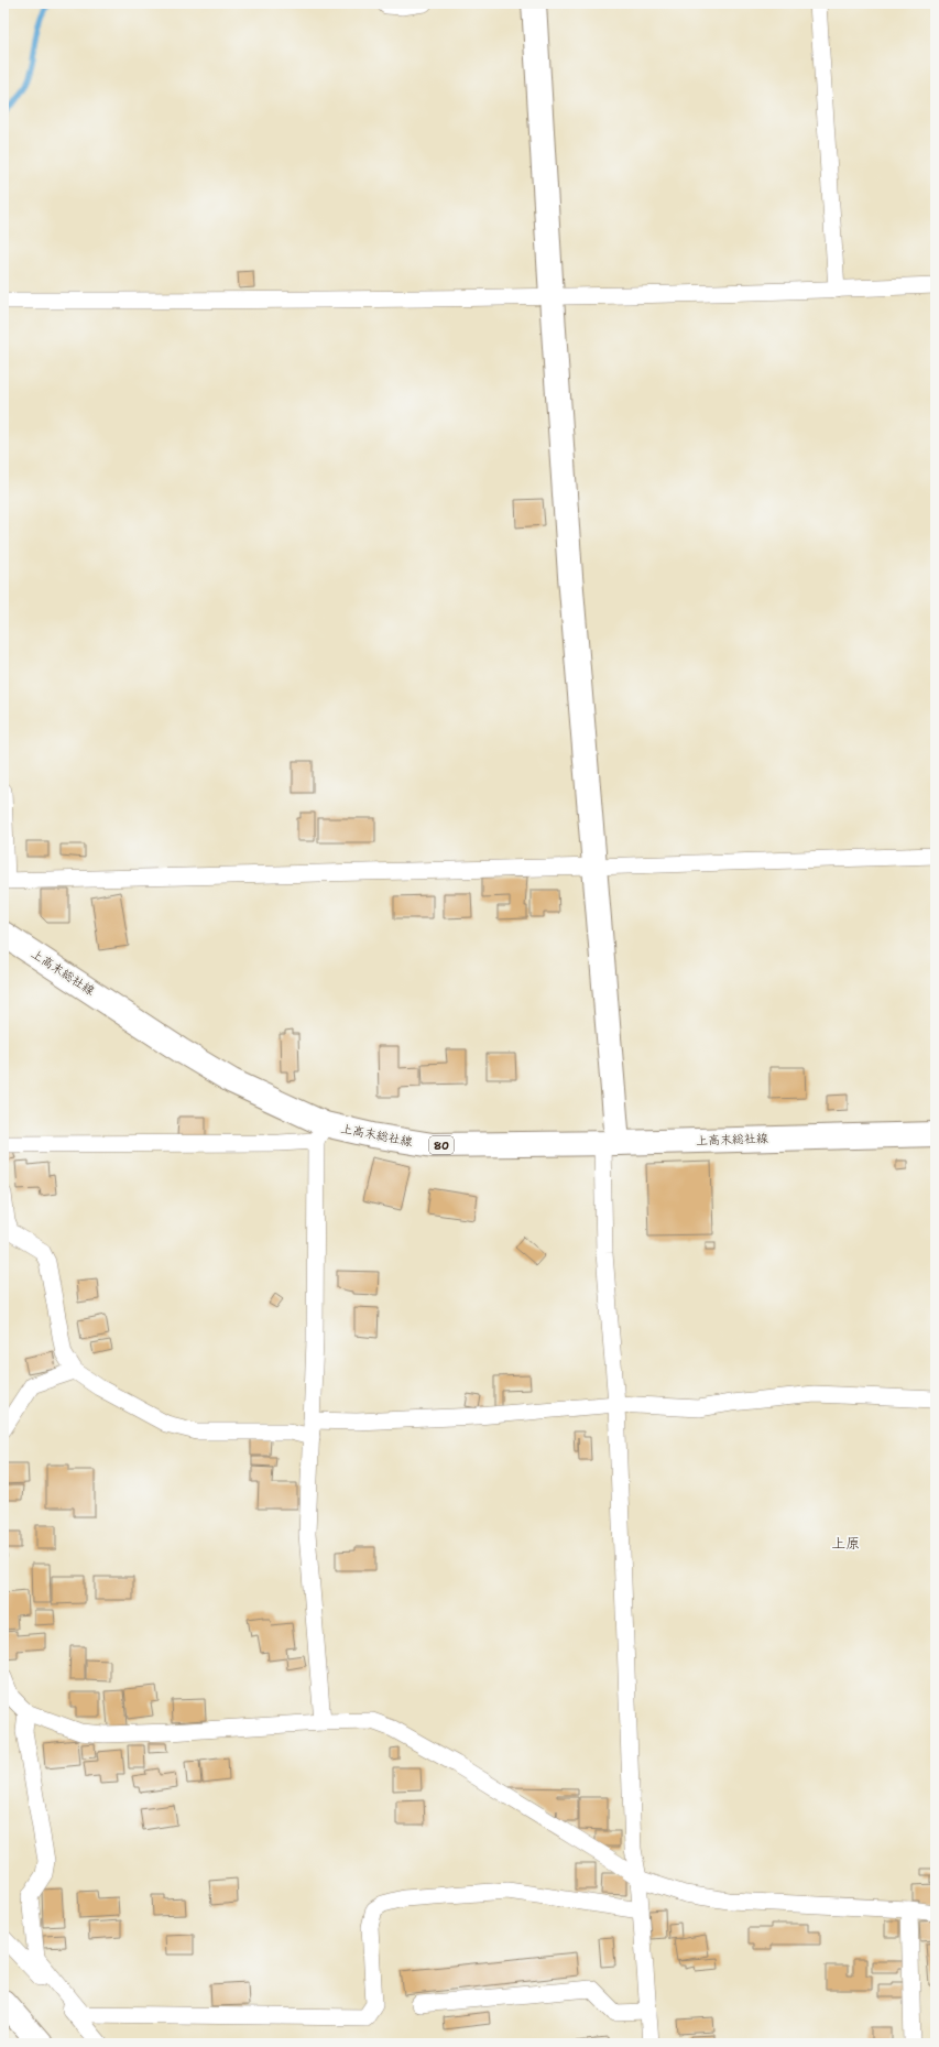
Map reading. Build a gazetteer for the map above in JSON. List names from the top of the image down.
{
  "streets": {
    "street": ["上高末総社線", "80"]
  },
  "districts": ["上原"]
}
